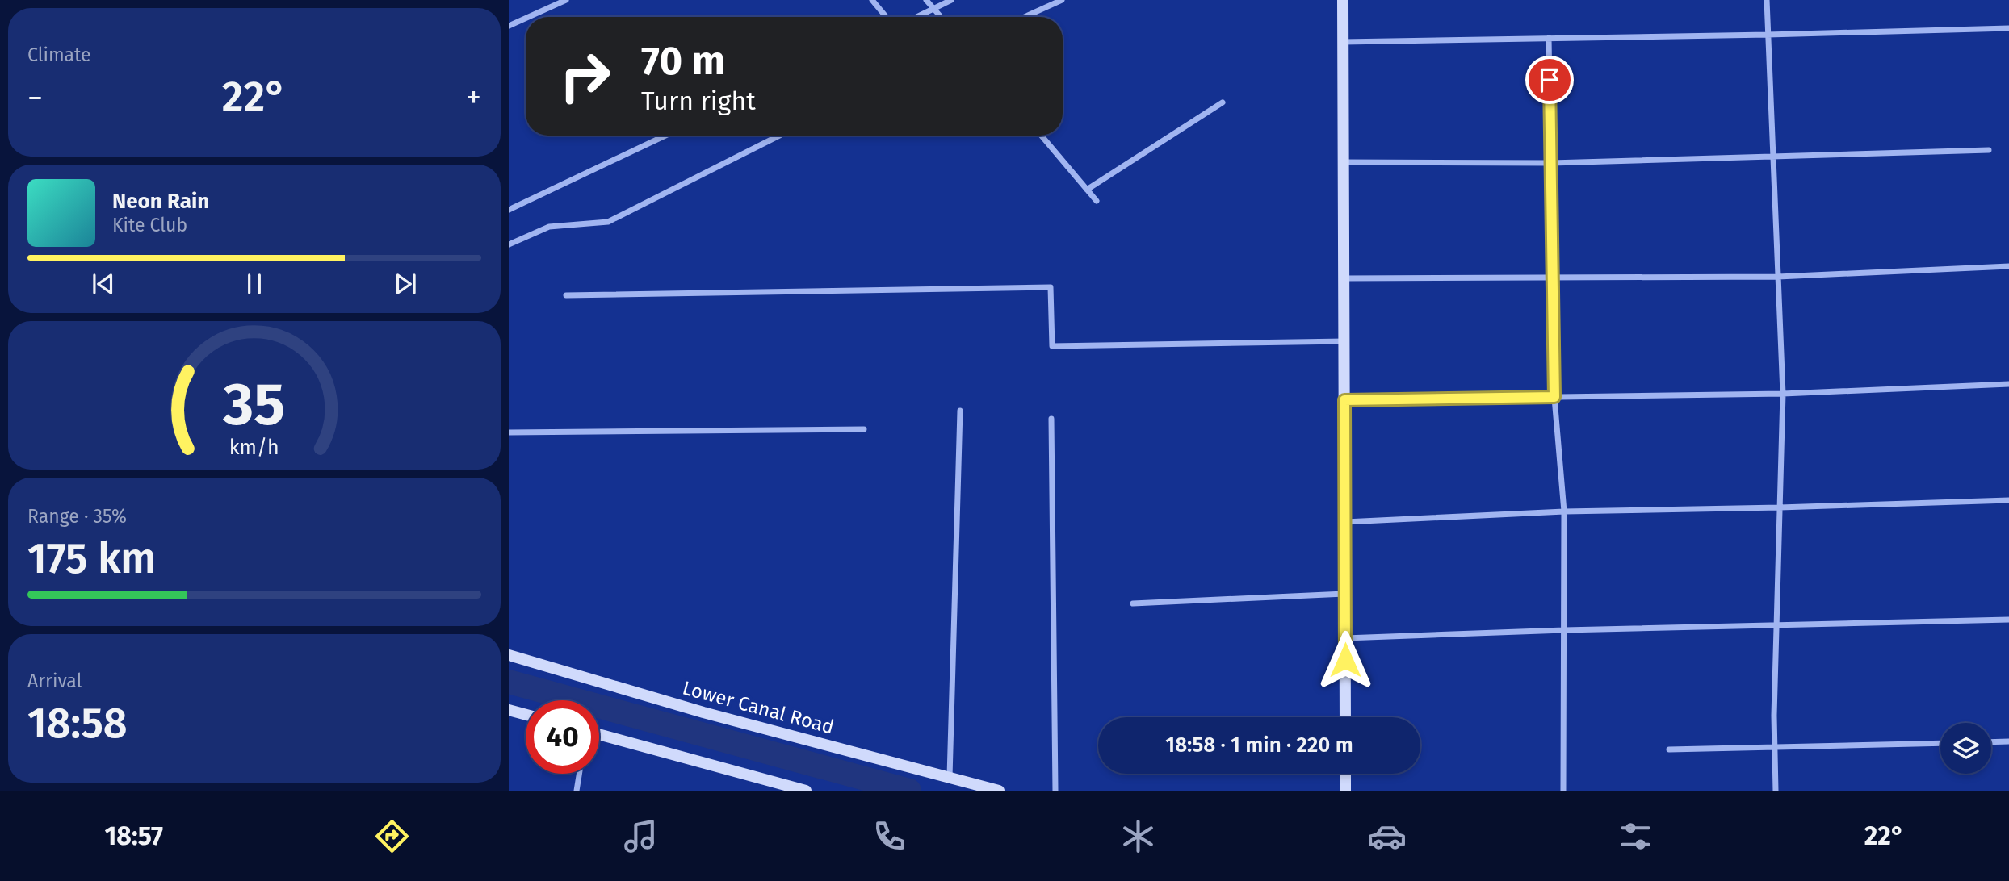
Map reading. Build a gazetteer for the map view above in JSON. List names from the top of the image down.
{
  "streets": {
    "street": ["Lower Canal Road"]
  },
  "page": {
    "tile": [
      "Climate",
      ["Range · 35%", "175 km"],
      ["Arrival", "18:58"]
    ],
    "turn": ["70 m", "Turn right"],
    "heat": ["−", "22°", "+"],
    "song": ["Neon Rain", "Kite Club"],
    "limit": "40",
    "trip": "18:58 · 1 min · 220 m",
    "tabs": ["18:57", "22°"],
    "gauge": ["35", "km/h"]
  }
}
